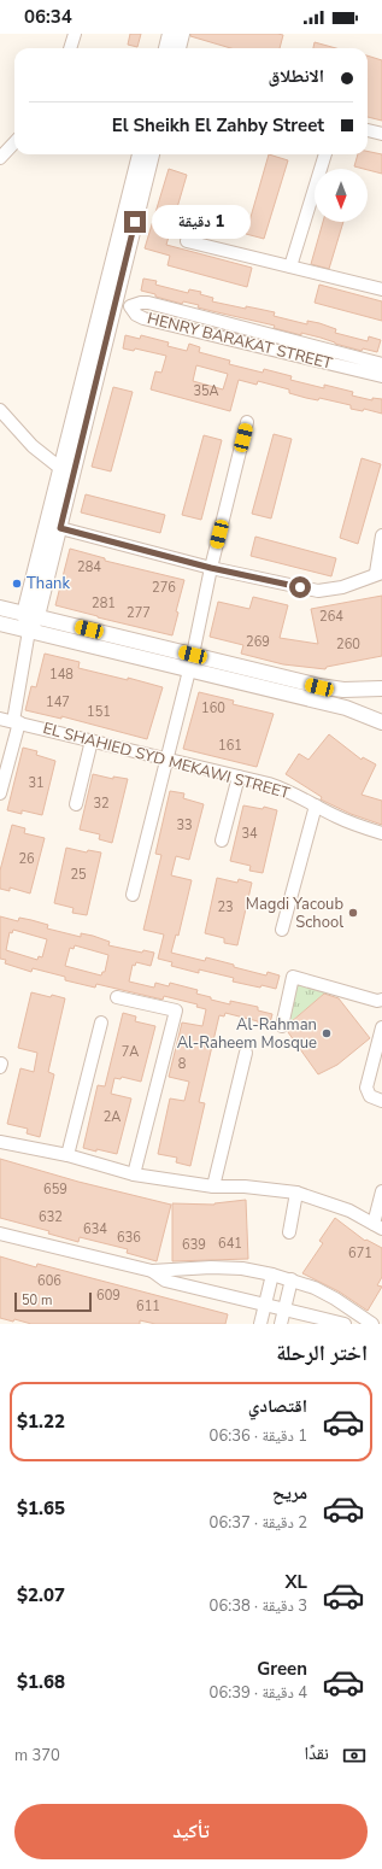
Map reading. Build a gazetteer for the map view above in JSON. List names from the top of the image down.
{
  "streets": {
    "street": ["HENRY BARAKAT STREET", "EL SHAHIED SYD MEKAWI STREET"]
  },
  "places": ["Thank", "Magdi Yacoub School", "Al-Rahman Al-Raheem Mosque"],
  "house_numbers": [
    "35A",
    "284",
    "276",
    "281",
    "277",
    "264",
    "269",
    "260",
    "148",
    "147",
    "160",
    "151",
    "161",
    "31",
    "32",
    "33",
    "34",
    "26",
    "25",
    "23",
    "7A",
    "8",
    "2A",
    "659",
    "632",
    "634",
    "636",
    "641",
    "639",
    "671",
    "606",
    "609",
    "611"
  ],
  "scale_bar": "50 m",
  "north": "bottom",
  "page": {
    "status": "06:34",
    "banner": ["الانطلاق", "El Sheikh El Zahby Street"],
    "bubble": "1 دقيقة",
    "scale": "50 m",
    "heading": "اختر الرحلة",
    "list": [
      {
        "name": "اقتصادي",
        "note": "1 دقيقة · 06:36",
        "value": "$1.22"
      },
      {
        "name": "مريح",
        "note": "2 دقيقة · 06:37",
        "value": "$1.65"
      },
      {
        "name": "XL",
        "note": "3 دقيقة · 06:38",
        "value": "$2.07"
      },
      {
        "name": "Green",
        "note": "4 دقيقة · 06:39",
        "value": "$1.68"
      }
    ],
    "pay": ["نقدًا", "370 m"],
    "buttons": "تأكيد"
  }
}
